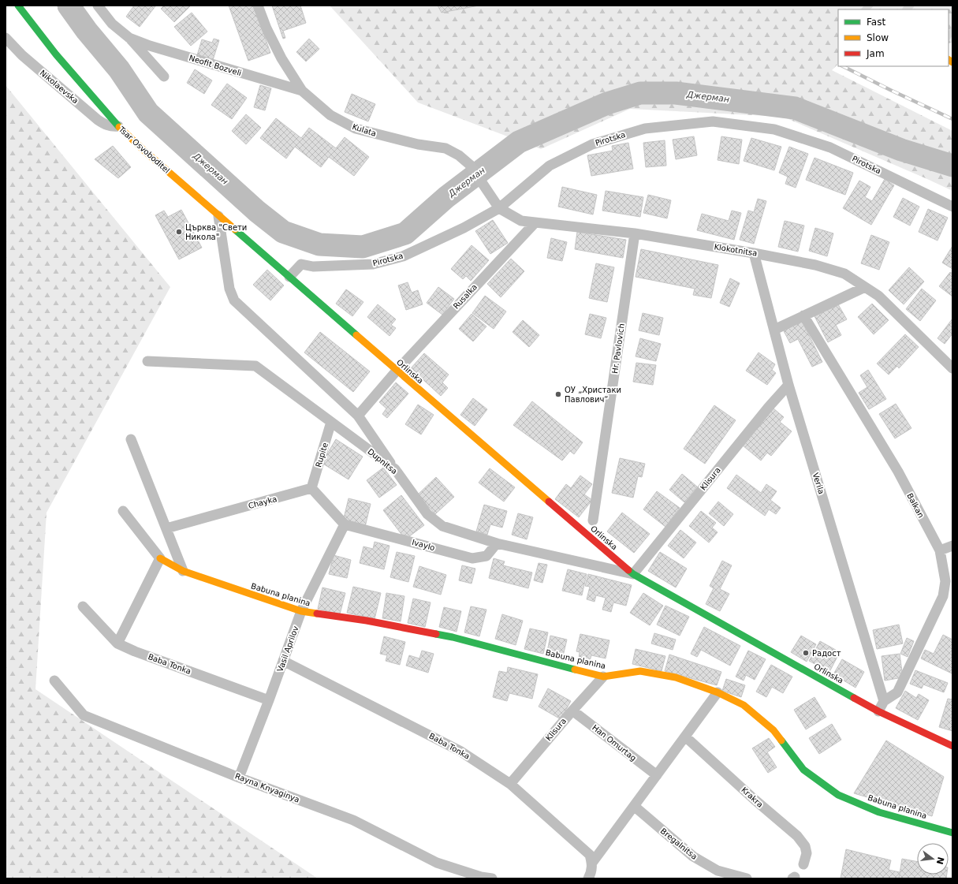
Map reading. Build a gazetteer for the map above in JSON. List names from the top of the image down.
{
  "streets": {
    "street": [
      "Neofit Bozveli",
      "Nikolaevska",
      "Kulata",
      "Pirotska",
      "Tsar Osvoboditel",
      "Klokotnitsa",
      "Rusalka",
      "Hr. Pavlovich",
      "Orlinska",
      "Rupite",
      "Dupnitsa",
      "Klisura",
      "Verila",
      "Chayka",
      "Balkan",
      "Ivaylo",
      "Babuna planina",
      "Vasil Aprilov",
      "Baba Tonka",
      "Han Omurtag",
      "Rayna Knyaginya",
      "Krakra",
      "Bregalnitsa"
    ]
  },
  "crossings": [
    ["Neofit Bozveli", "Kulata"],
    ["Nikolaevska", "Tsar Osvoboditel"],
    ["Kulata", "Klokotnitsa"],
    ["Pirotska", "Tsar Osvoboditel"],
    ["Pirotska", "Klokotnitsa"],
    ["Pirotska", "Orlinska"],
    ["Tsar Osvoboditel", "Orlinska"],
    ["Klokotnitsa", "Rusalka"],
    ["Klokotnitsa", "Hr. Pavlovich"],
    ["Klokotnitsa", "Verila"],
    ["Rusalka", "Orlinska"],
    ["Orlinska", "Dupnitsa"],
    ["Orlinska", "Klisura"],
    ["Rupite", "Dupnitsa"],
    ["Rupite", "Chayka"],
    ["Dupnitsa", "Klisura"],
    ["Dupnitsa", "Ivaylo"],
    ["Klisura", "Verila"],
    ["Klisura", "Babuna planina"],
    ["Klisura", "Baba Tonka"],
    ["Klisura", "Han Omurtag"],
    ["Verila", "Balkan"],
    ["Ivaylo", "Vasil Aprilov"],
    ["Babuna planina", "Vasil Aprilov"],
    ["Vasil Aprilov", "Baba Tonka"],
    ["Vasil Aprilov", "Rayna Knyaginya"]
  ],
  "water": ["Джерман"],
  "places": ["Църква \"Свети Никола\"", "ОУ „Христаки Павлович“", "Радост"],
  "legend": ["Fast", "Slow", "Jam"],
  "north": "right"
}
